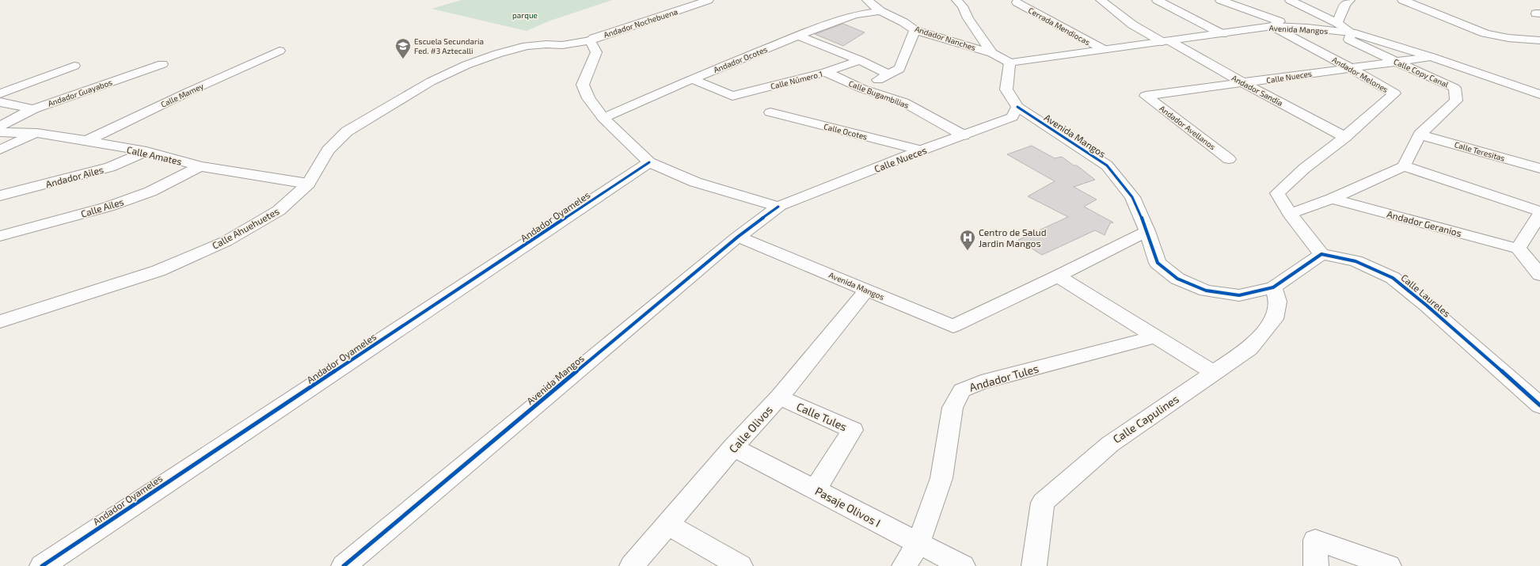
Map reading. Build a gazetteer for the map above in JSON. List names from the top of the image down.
{
  "streets": {
    "street": [
      "Andador Nochebuena",
      "Cerrada Mendiocas",
      "Avenida Mangos",
      "Andador Nanches",
      "Andador Ocotes",
      "Calle Copy Canal",
      "Andador Melones",
      "Calle Nueces",
      "Calle Número 1",
      "Andador Sandía",
      "Andador Guayabos",
      "Calle Bugambilias",
      "Calle Mamey",
      "Andador Avellanos",
      "Calle Ocotes",
      "Calle Teresitas",
      "Calle Amates",
      "Andador Ailes",
      "Calle Ailes",
      "Andador Oyameles",
      "Andador Geranios",
      "Calle Ahuehuetes",
      "Calle Laureles",
      "Andador Tules",
      "Calle Tules",
      "Calle Capulines",
      "Calle Olivos",
      "Pasaje Olivos I"
    ]
  },
  "crossings": [
    ["Andador Nochebuena", "Calle Ahuehuetes"],
    ["Cerrada Mendiocas", "Avenida Mangos"],
    ["Avenida Mangos", "Andador Nanches"],
    ["Avenida Mangos", "Calle Copy Canal"],
    ["Avenida Mangos", "Andador Melones"],
    ["Avenida Mangos", "Calle Nueces"],
    ["Avenida Mangos", "Andador Sandía"],
    ["Avenida Mangos", "Calle Olivos"],
    ["Andador Nanches", "Andador Ocotes"],
    ["Andador Ocotes", "Calle Número 1"],
    ["Calle Copy Canal", "Calle Nueces"],
    ["Calle Copy Canal", "Calle Teresitas"],
    ["Andador Melones", "Calle Nueces"],
    ["Andador Melones", "Andador Sandía"],
    ["Calle Nueces", "Andador Sandía"],
    ["Calle Nueces", "Calle Bugambilias"],
    ["Calle Nueces", "Andador Avellanos"],
    ["Calle Nueces", "Calle Ocotes"],
    ["Calle Número 1", "Calle Bugambilias"],
    ["Calle Mamey", "Calle Amates"],
    ["Calle Amates", "Andador Ailes"],
    ["Calle Amates", "Calle Ailes"],
    ["Calle Amates", "Calle Ahuehuetes"],
    ["Andador Tules", "Pasaje Olivos I"],
    ["Calle Tules", "Calle Olivos"],
    ["Calle Tules", "Pasaje Olivos I"],
    ["Calle Olivos", "Pasaje Olivos I"]
  ],
  "parks": ["parque"],
  "places": {
    "school or university": ["Escuela Secundaria Fed. #3 Aztecalli"],
    "hospital": ["Centro de Salud Jardin Mangos"]
  }
}
